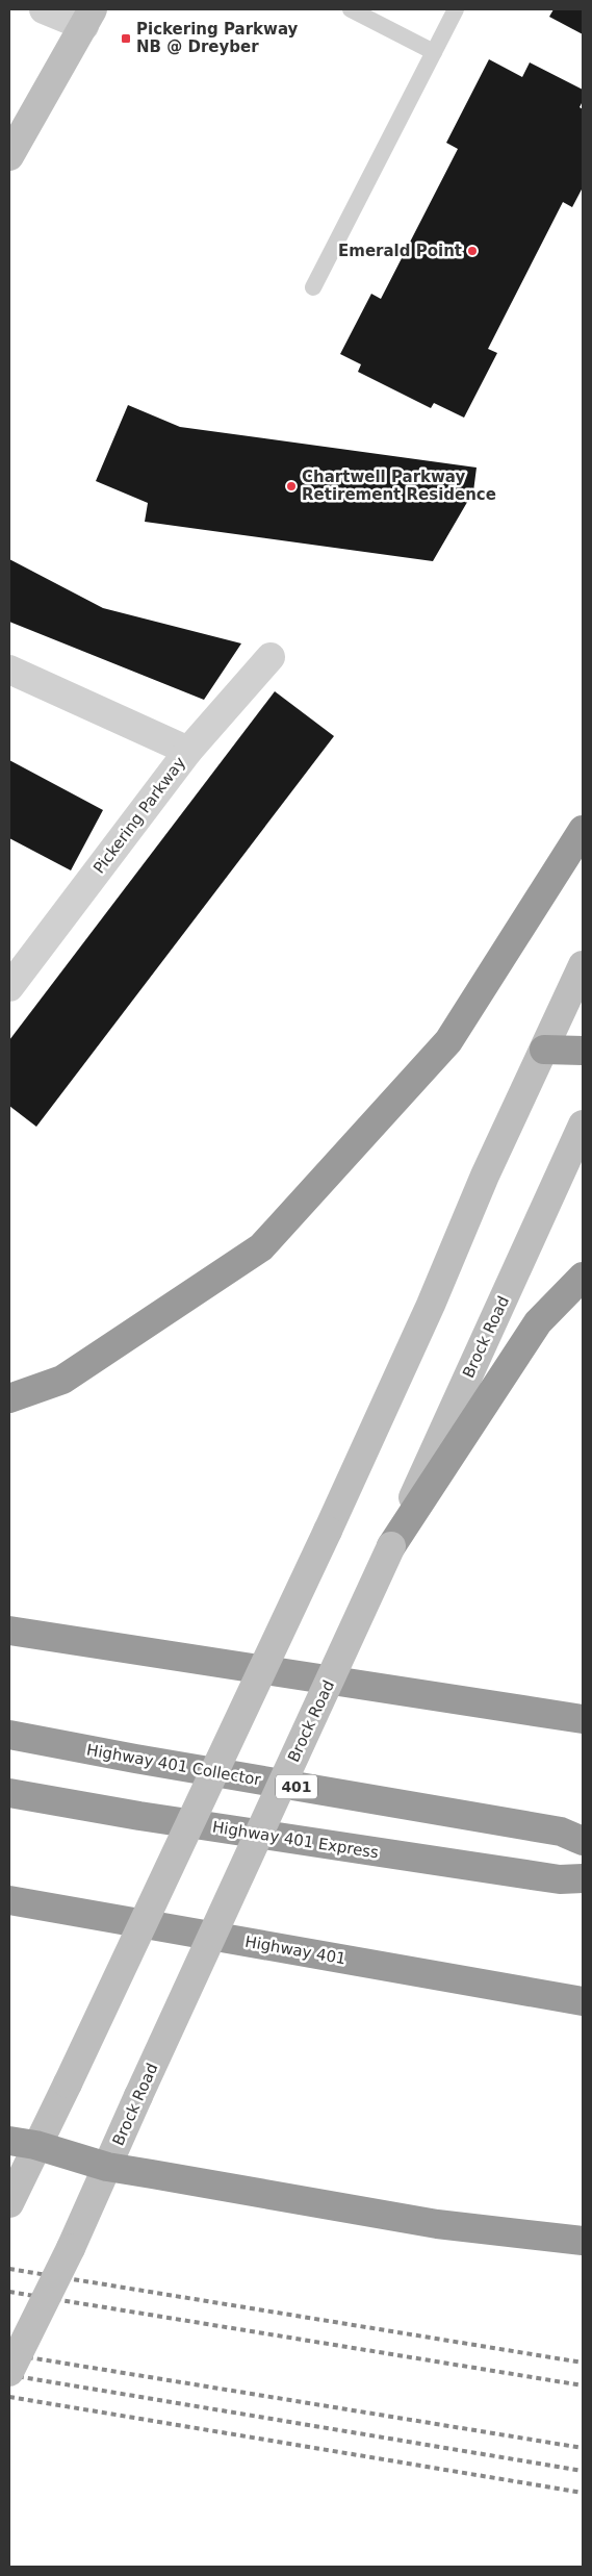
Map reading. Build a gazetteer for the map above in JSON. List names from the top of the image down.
{
  "streets": {
    "highway": [
      "Highway 401 Collector",
      "401",
      "Highway 401 Express",
      "Highway 401"
    ],
    "main road": ["Brock Road"],
    "street": ["Pickering Parkway"]
  },
  "places": {
    "transit": ["Pickering Parkway NB @ Dreyber"],
    "other": ["Emerald Point", "Chartwell Parkway Retirement Residence"]
  }
}
